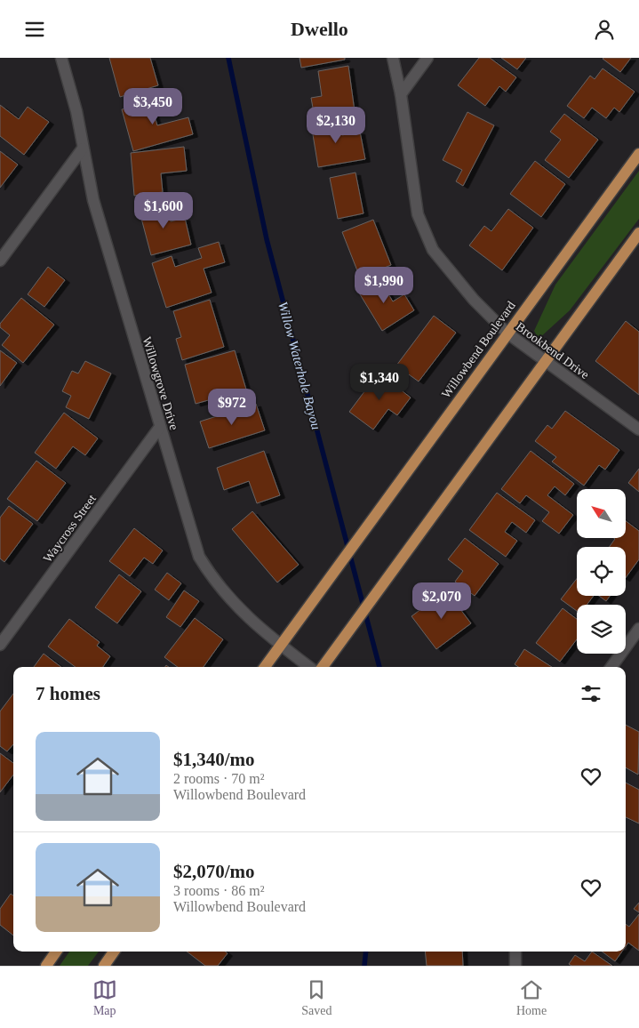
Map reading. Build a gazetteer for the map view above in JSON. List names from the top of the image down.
{
  "streets": {
    "main road": ["Willowbend Boulevard"],
    "street": ["Brookbend Drive", "Willowgrove Drive", "Waycross Street"]
  },
  "crossings": [
    ["Willowbend Boulevard", "Brookbend Drive"],
    ["Willowbend Boulevard", "Willowgrove Drive"],
    ["Willowgrove Drive", "Waycross Street"]
  ],
  "water": ["Willow Waterhole Bayou"],
  "north": "top left",
  "page": {
    "header": "Dwello",
    "price": [
      "$3,450",
      "$2,130",
      "$1,600",
      "$1,990",
      "$1,340",
      "$972",
      "$2,070"
    ],
    "heading": "7 homes",
    "list": [
      {
        "name": "$1,340/mo",
        "note": "2 rooms · 70 m² · Willowbend Boulevard"
      },
      {
        "name": "$2,070/mo",
        "note": "3 rooms · 86 m² · Willowbend Boulevard"
      }
    ],
    "tabs": ["Map", "Saved", "Home"]
  }
}
